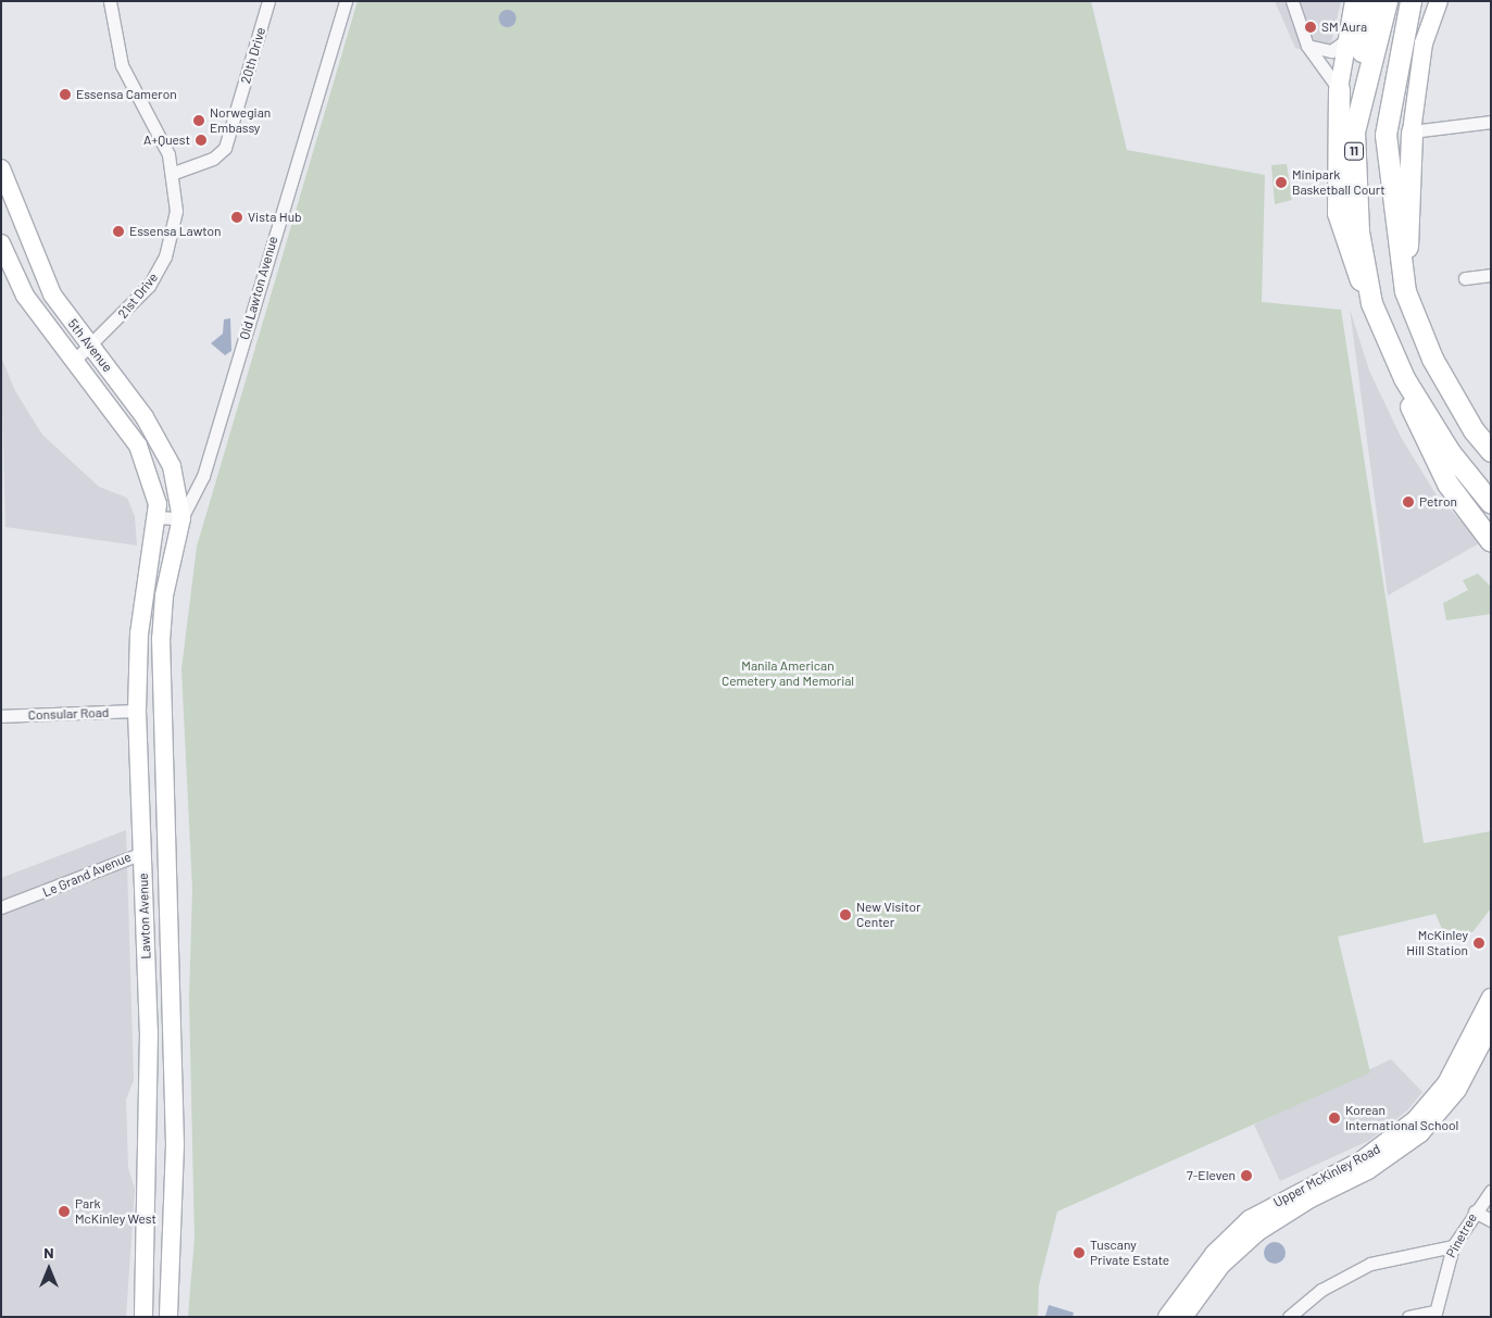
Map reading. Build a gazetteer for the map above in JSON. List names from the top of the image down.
{
  "streets": {
    "main road": [
      "11",
      "5th Avenue",
      "Lawton Avenue",
      "Upper McKinley Road"
    ],
    "street": [
      "20th Drive",
      "Old Lawton Avenue",
      "21st Drive",
      "Consular Road",
      "Le Grand Avenue",
      "Pinetree"
    ]
  },
  "crossings": [
    ["20th Drive", "21st Drive"],
    ["Old Lawton Avenue", "5th Avenue"],
    ["Old Lawton Avenue", "Lawton Avenue"],
    ["21st Drive", "5th Avenue"],
    ["5th Avenue", "Lawton Avenue"],
    ["Consular Road", "Lawton Avenue"],
    ["Le Grand Avenue", "Lawton Avenue"]
  ],
  "parks": ["Manila American Cemetery and Memorial"],
  "places": [
    "SM Aura",
    "Essensa Cameron",
    "Norwegian Embassy",
    "A+Quest",
    "Minipark Basketball Court",
    "Vista Hub",
    "Essensa Lawton",
    "Petron",
    "New Visitor Center",
    "McKinley Hill Station",
    "Korean International School",
    "7-Eleven",
    "Park McKinley West",
    "Tuscany Private Estate"
  ],
  "north": "top"
}
